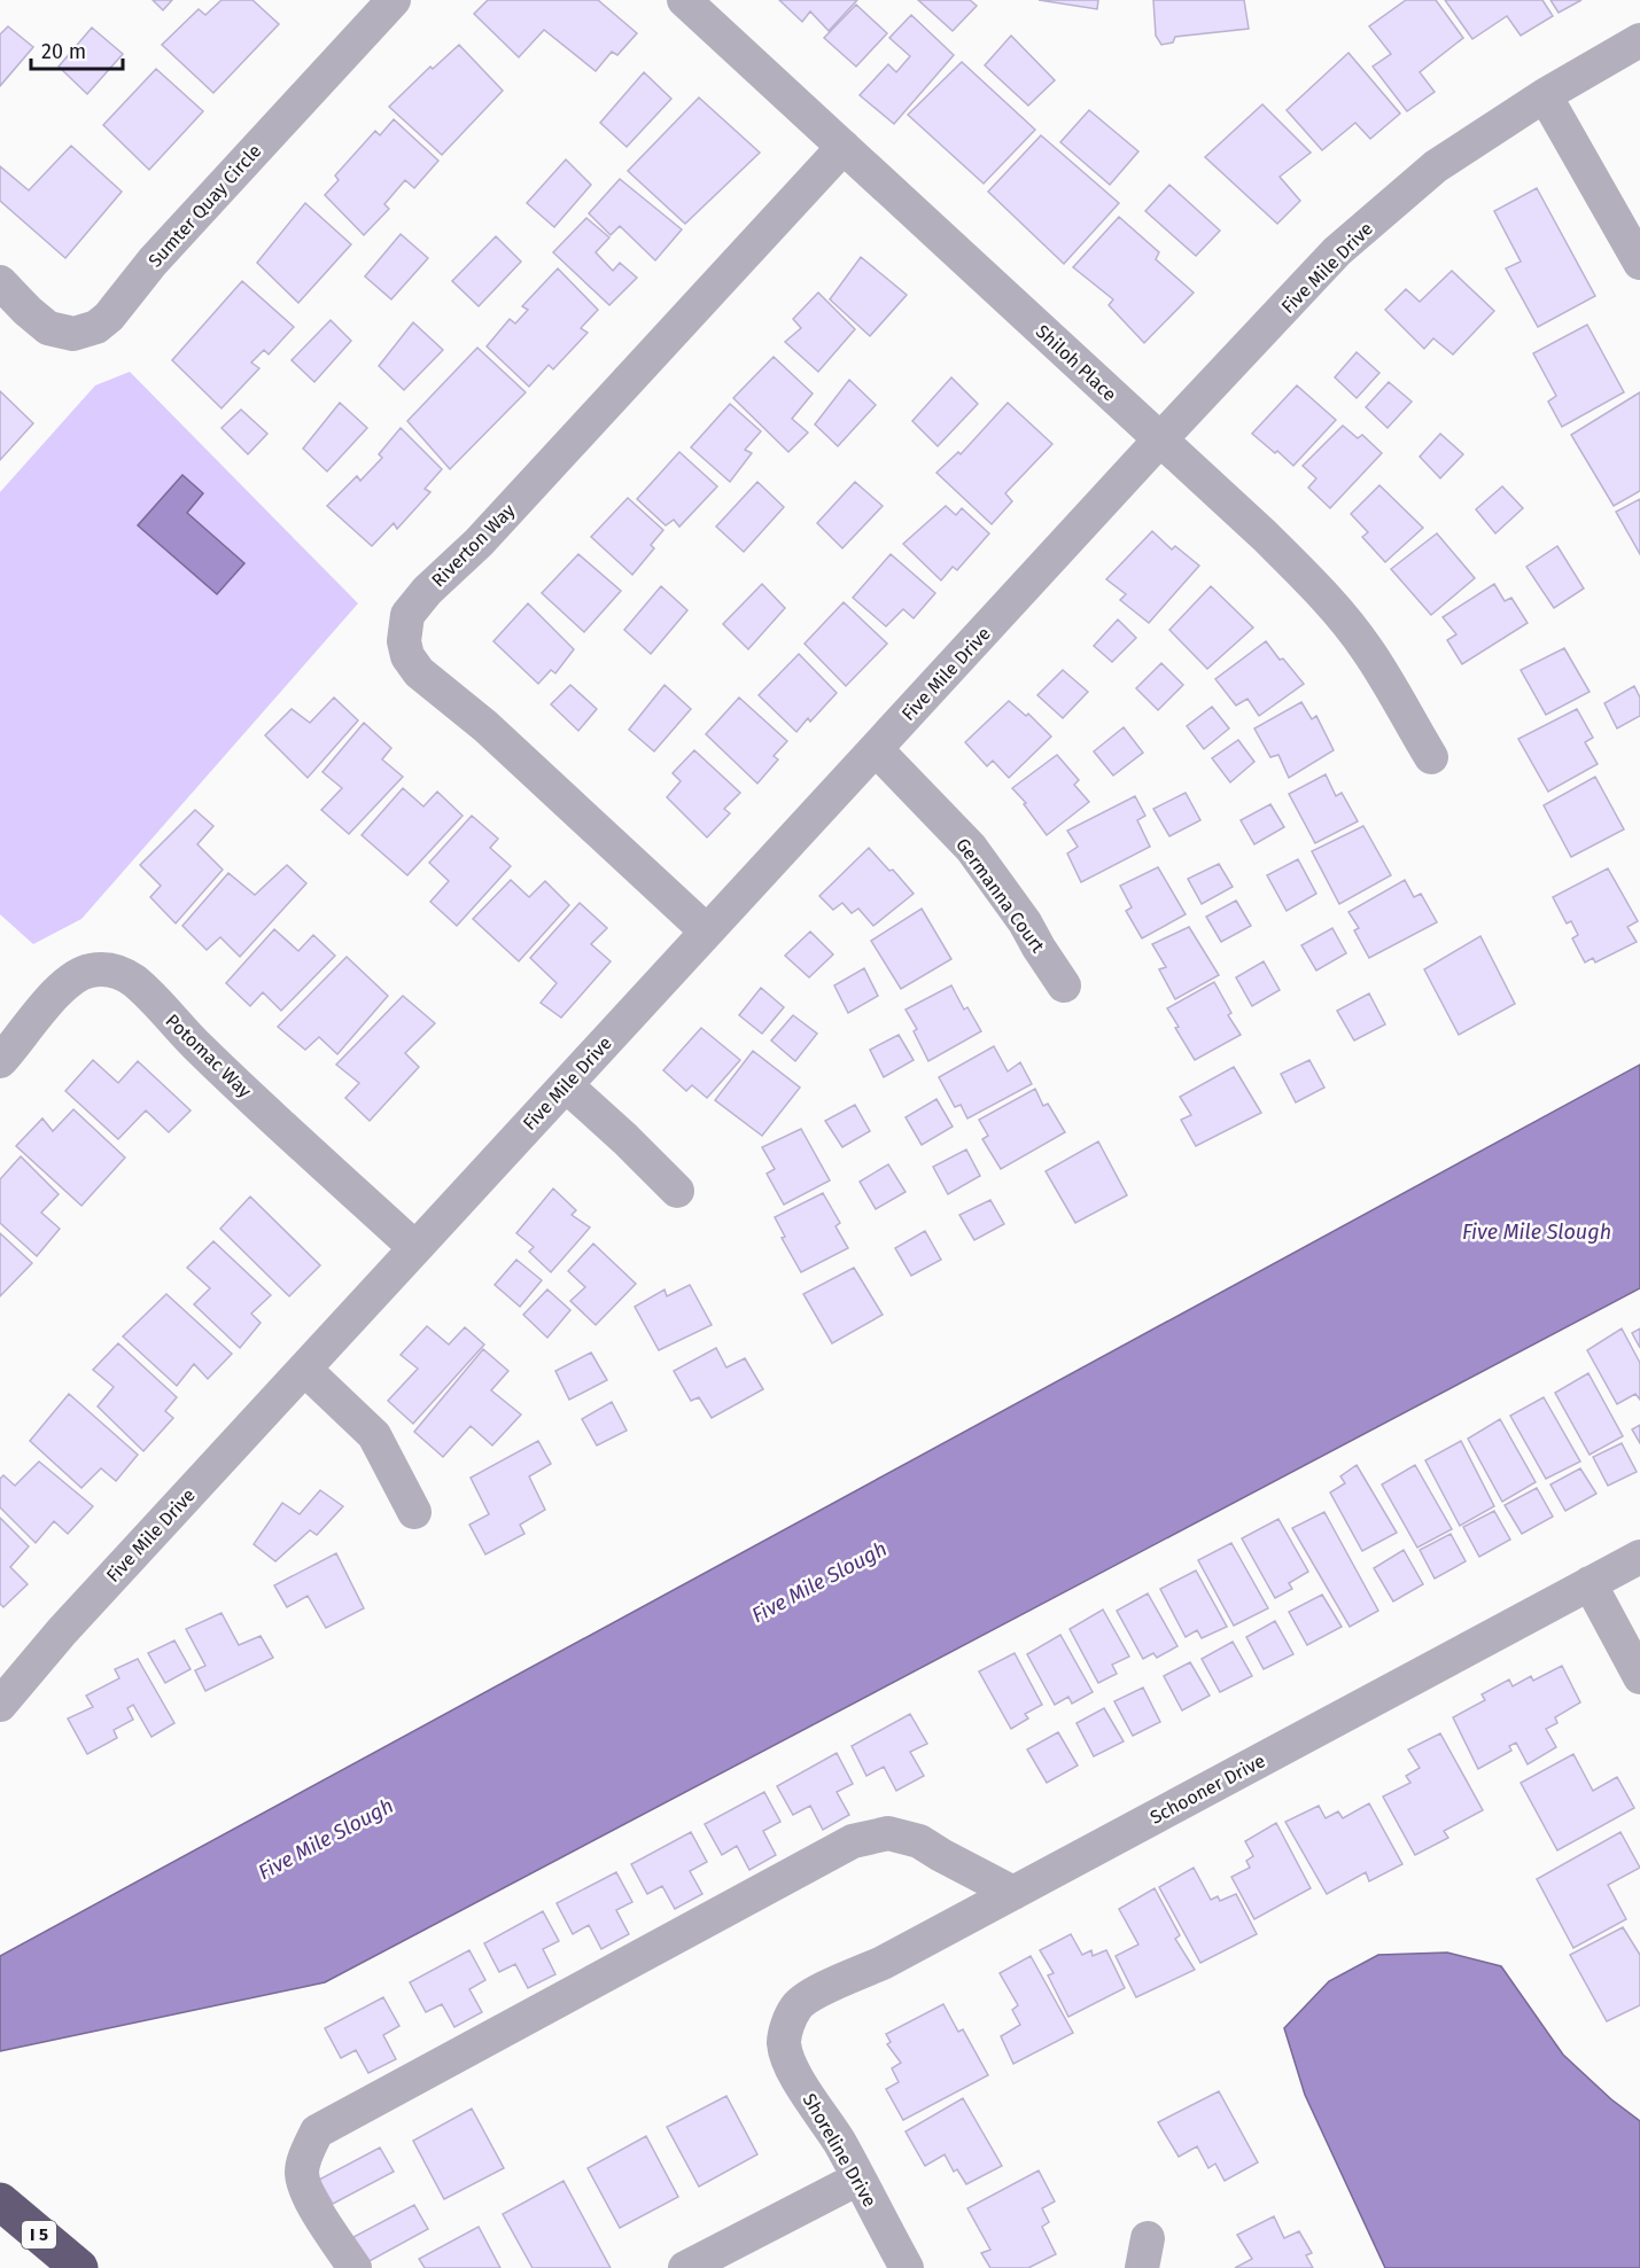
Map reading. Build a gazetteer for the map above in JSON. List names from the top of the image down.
{
  "streets": {
    "highway": ["I 5"],
    "street": [
      "Sumter Quay Circle",
      "Five Mile Drive",
      "Shiloh Place",
      "Riverton Way",
      "Germanna Court",
      "Potomac Way",
      "Schooner Drive",
      "Shoreline Drive"
    ]
  },
  "crossings": [
    ["Five Mile Drive", "Shiloh Place"],
    ["Five Mile Drive", "Riverton Way"],
    ["Five Mile Drive", "Germanna Court"],
    ["Five Mile Drive", "Potomac Way"],
    ["Shiloh Place", "Riverton Way"],
    ["Schooner Drive", "Shoreline Drive"]
  ],
  "water": ["Five Mile Slough"],
  "scale_bar": "20 m"
}
